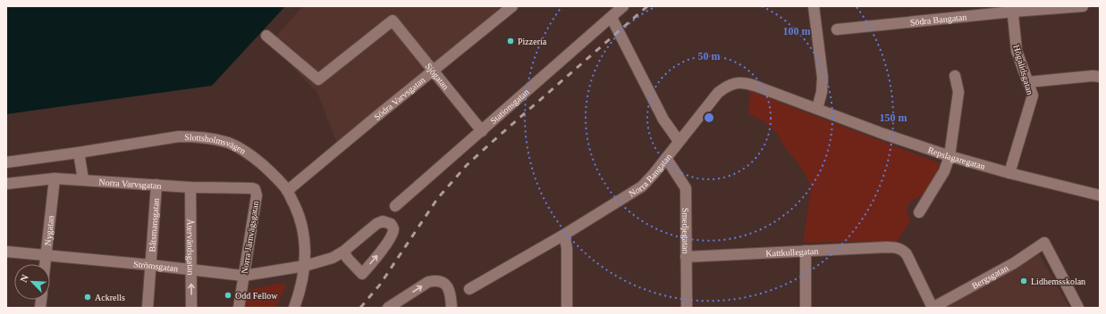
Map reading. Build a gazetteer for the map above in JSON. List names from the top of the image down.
{
  "streets": {
    "street": [
      "Södra Bangatan",
      "Högalidsgatan",
      "Sjögatan",
      "Södra Varvsgatan",
      "Stationsgatan",
      "Slottsholmsvägen",
      "Repslagaregatan",
      "Norra Bangatan",
      "Norra Varvsgatan",
      "Båtsmansgatan",
      "Nygatan",
      "Smedjegatan",
      "Norra Järnvägsgatan",
      "Återvändsgatan",
      "Kattkullegatan",
      "Strömsgatan",
      "Bergsgatan"
    ]
  },
  "crossings": [
    ["Södra Bangatan", "Högalidsgatan"],
    ["Högalidsgatan", "Repslagaregatan"],
    ["Sjögatan", "Södra Varvsgatan"],
    ["Sjögatan", "Stationsgatan"],
    ["Södra Varvsgatan", "Slottsholmsvägen"],
    ["Slottsholmsvägen", "Strömsgatan"],
    ["Repslagaregatan", "Norra Bangatan"],
    ["Norra Bangatan", "Smedjegatan"],
    ["Norra Varvsgatan", "Båtsmansgatan"],
    ["Norra Varvsgatan", "Nygatan"],
    ["Norra Varvsgatan", "Norra Järnvägsgatan"],
    ["Norra Varvsgatan", "Återvändsgatan"],
    ["Båtsmansgatan", "Strömsgatan"],
    ["Nygatan", "Strömsgatan"],
    ["Smedjegatan", "Kattkullegatan"],
    ["Norra Järnvägsgatan", "Strömsgatan"],
    ["Återvändsgatan", "Strömsgatan"],
    ["Kattkullegatan", "Bergsgatan"]
  ],
  "places": [
    "Pizzeria",
    "Lidhemsskolan",
    "Odd Fellow",
    "Ackrells"
  ],
  "north": "top left",
  "rings": ["100 m", "50 m", "150 m"]
}
